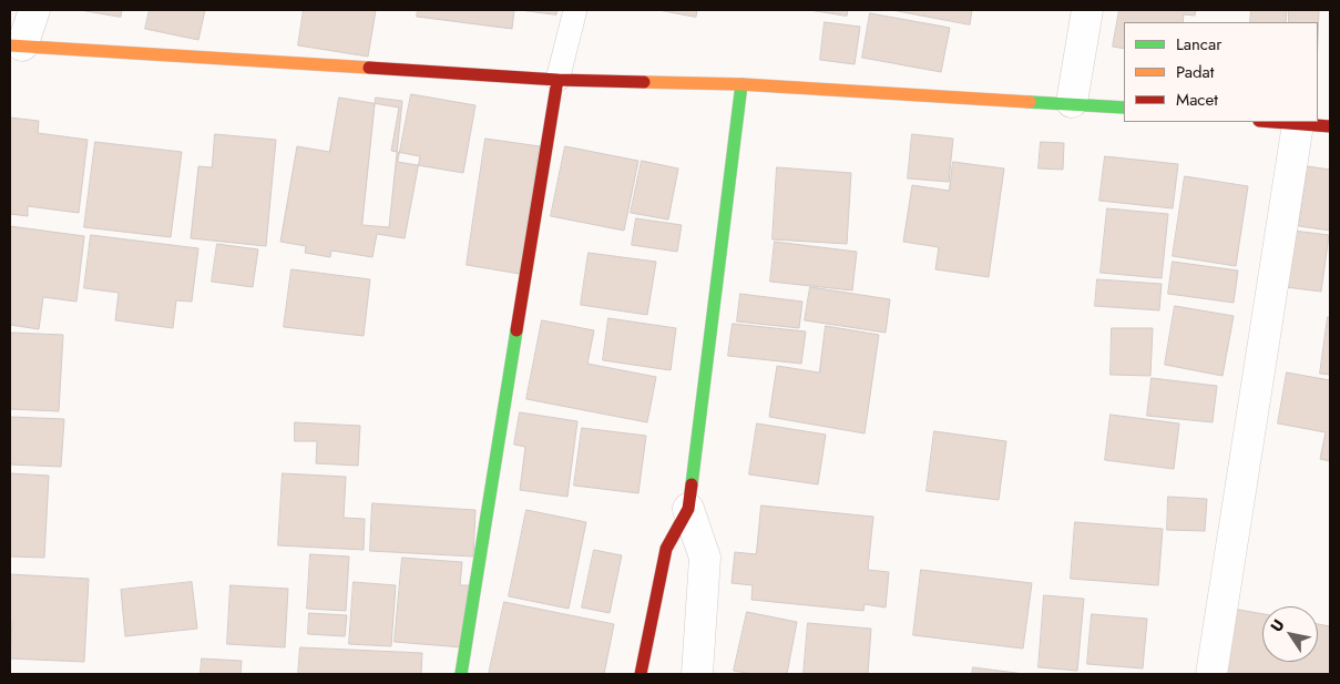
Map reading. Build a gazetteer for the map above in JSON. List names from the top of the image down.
{
  "legend": ["Lancar", "Padat", "Macet"],
  "north": "top left"
}
